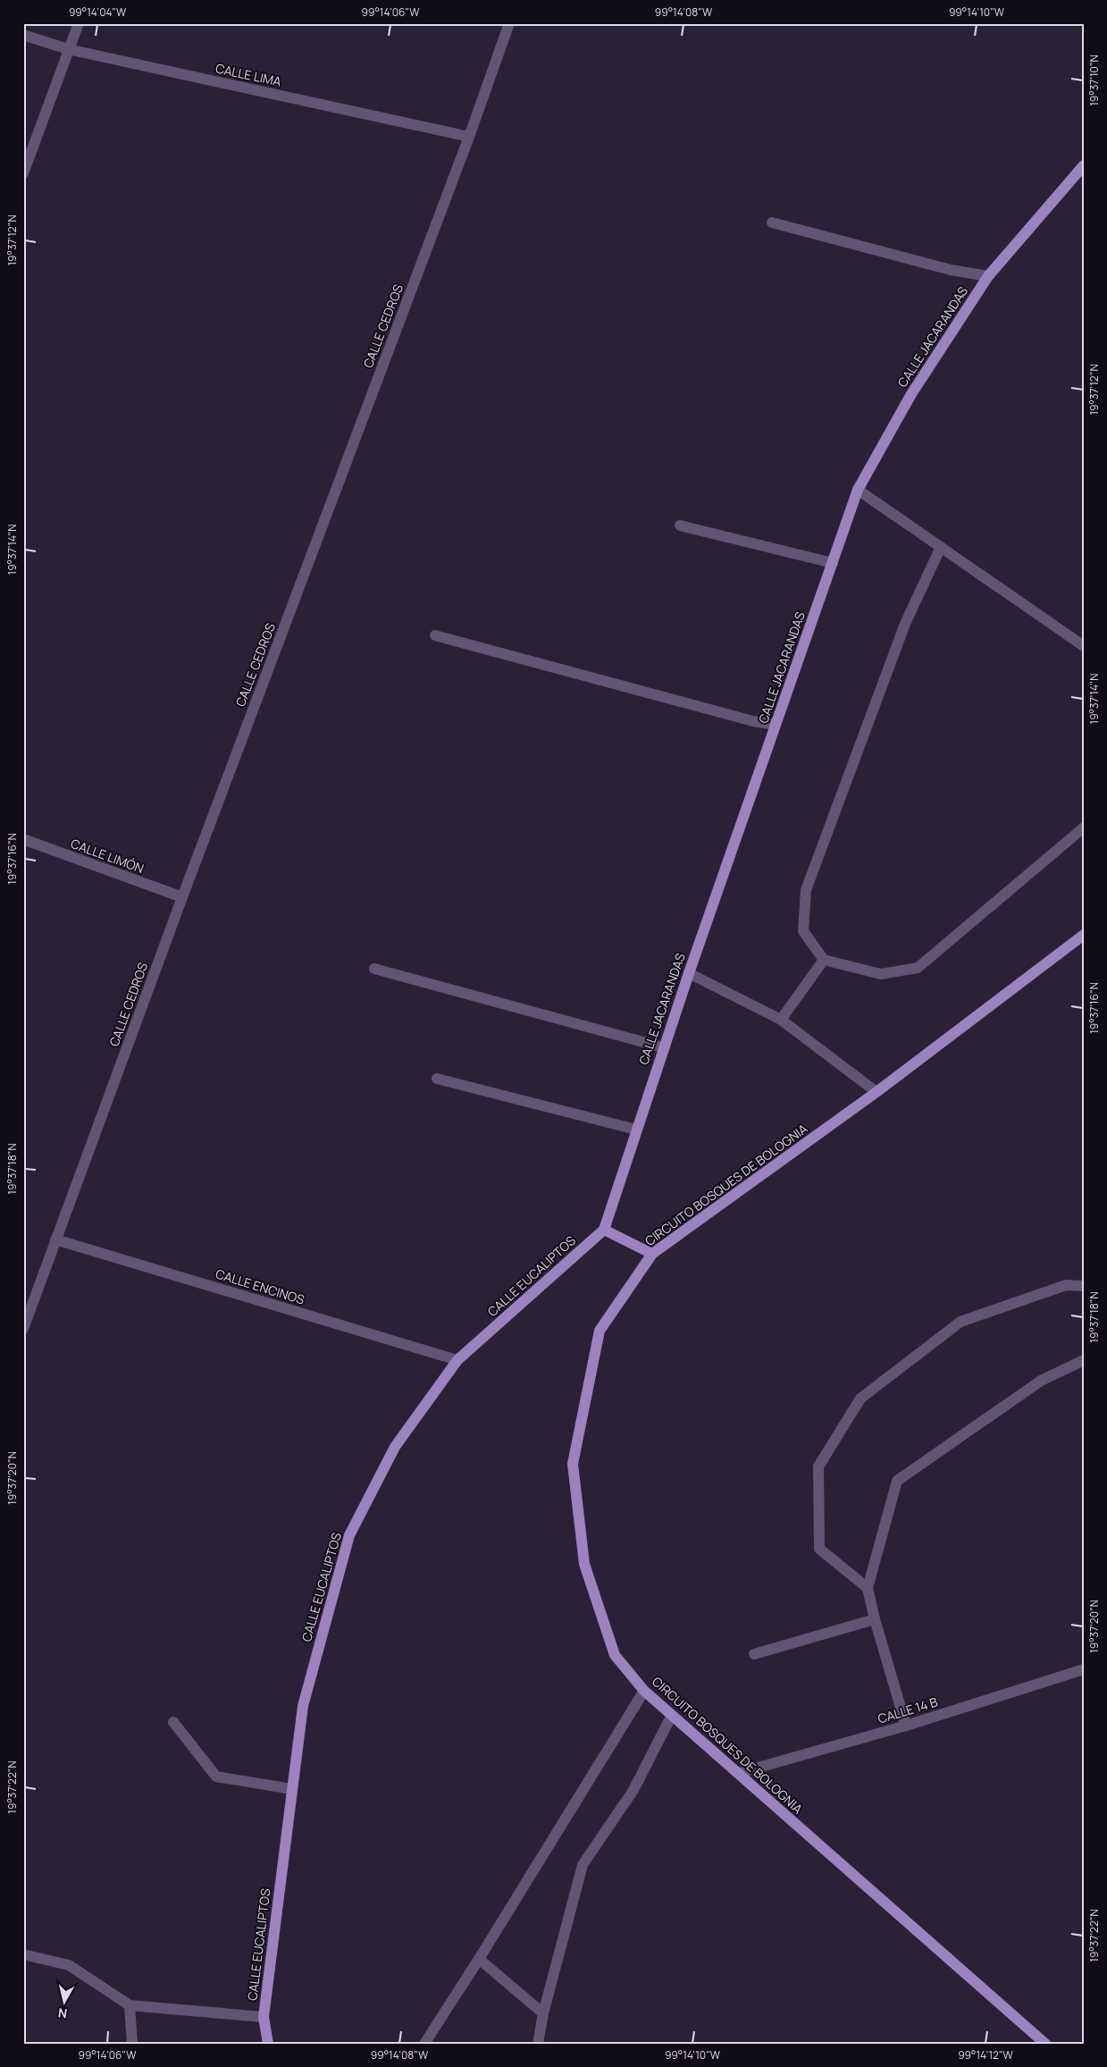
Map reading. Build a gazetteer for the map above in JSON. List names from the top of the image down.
{
  "streets": {
    "main road": ["CALLE JACARANDAS", "CIRCUITO BOSQUES DE BOLOGNIA", "CALLE EUCALIPTOS"],
    "street": [
      "CALLE LIMA",
      "CALLE CEDROS",
      "CALLE LIMÓN",
      "CALLE ENCINOS",
      "CALLE 14 B"
    ]
  },
  "crossings": [
    ["CALLE LIMA", "CALLE CEDROS"],
    ["CALLE CEDROS", "CALLE LIMÓN"],
    ["CALLE CEDROS", "CALLE ENCINOS"],
    ["CALLE JACARANDAS", "CALLE EUCALIPTOS"],
    ["CIRCUITO BOSQUES DE BOLOGNIA", "CALLE 14 B"],
    ["CALLE EUCALIPTOS", "CALLE ENCINOS"]
  ],
  "north": "bottom",
  "coordinates": [
    "99°14'04\"W",
    "99°14'06\"W",
    "99°14'08\"W",
    "99°14'10\"W",
    "19°37'10\"N",
    "19°37'12\"N",
    "19°37'14\"N",
    "19°37'16\"N",
    "19°37'18\"N",
    "19°37'20\"N",
    "19°37'22\"N",
    "99°14'12\"W"
  ]
}
